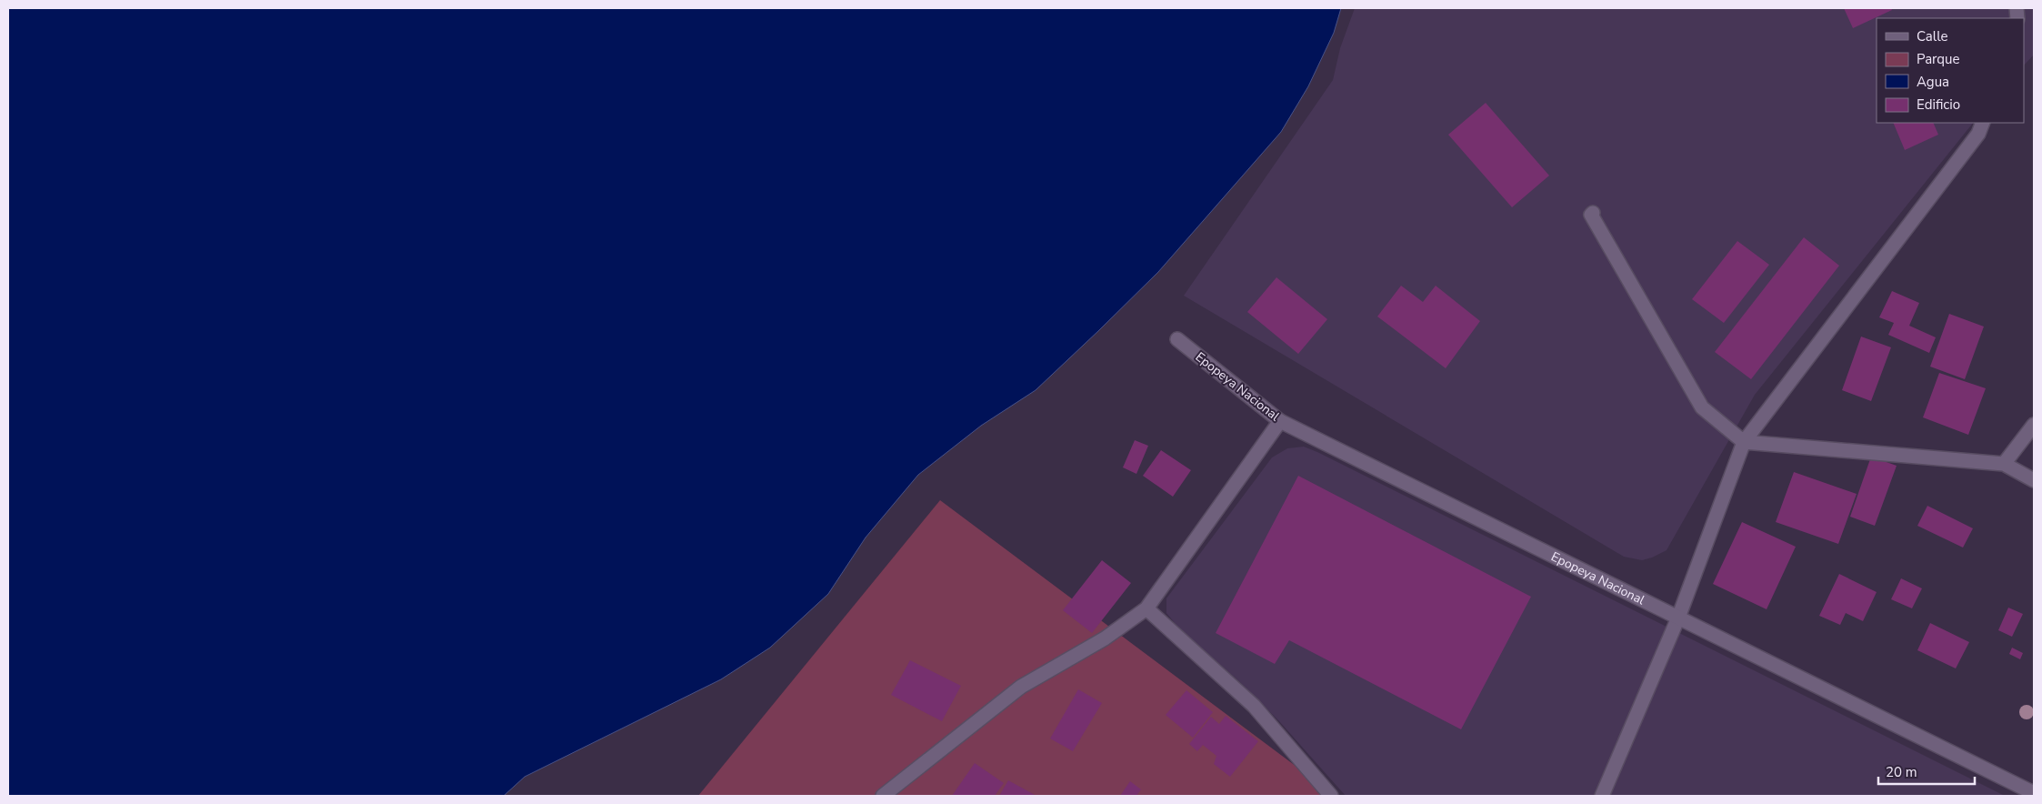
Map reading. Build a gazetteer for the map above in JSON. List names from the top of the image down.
{
  "streets": {
    "street": ["Epopeya Nacional"]
  },
  "legend": [
    "Calle",
    "Parque",
    "Agua",
    "Edificio"
  ],
  "scale_bar": "20 m"
}
